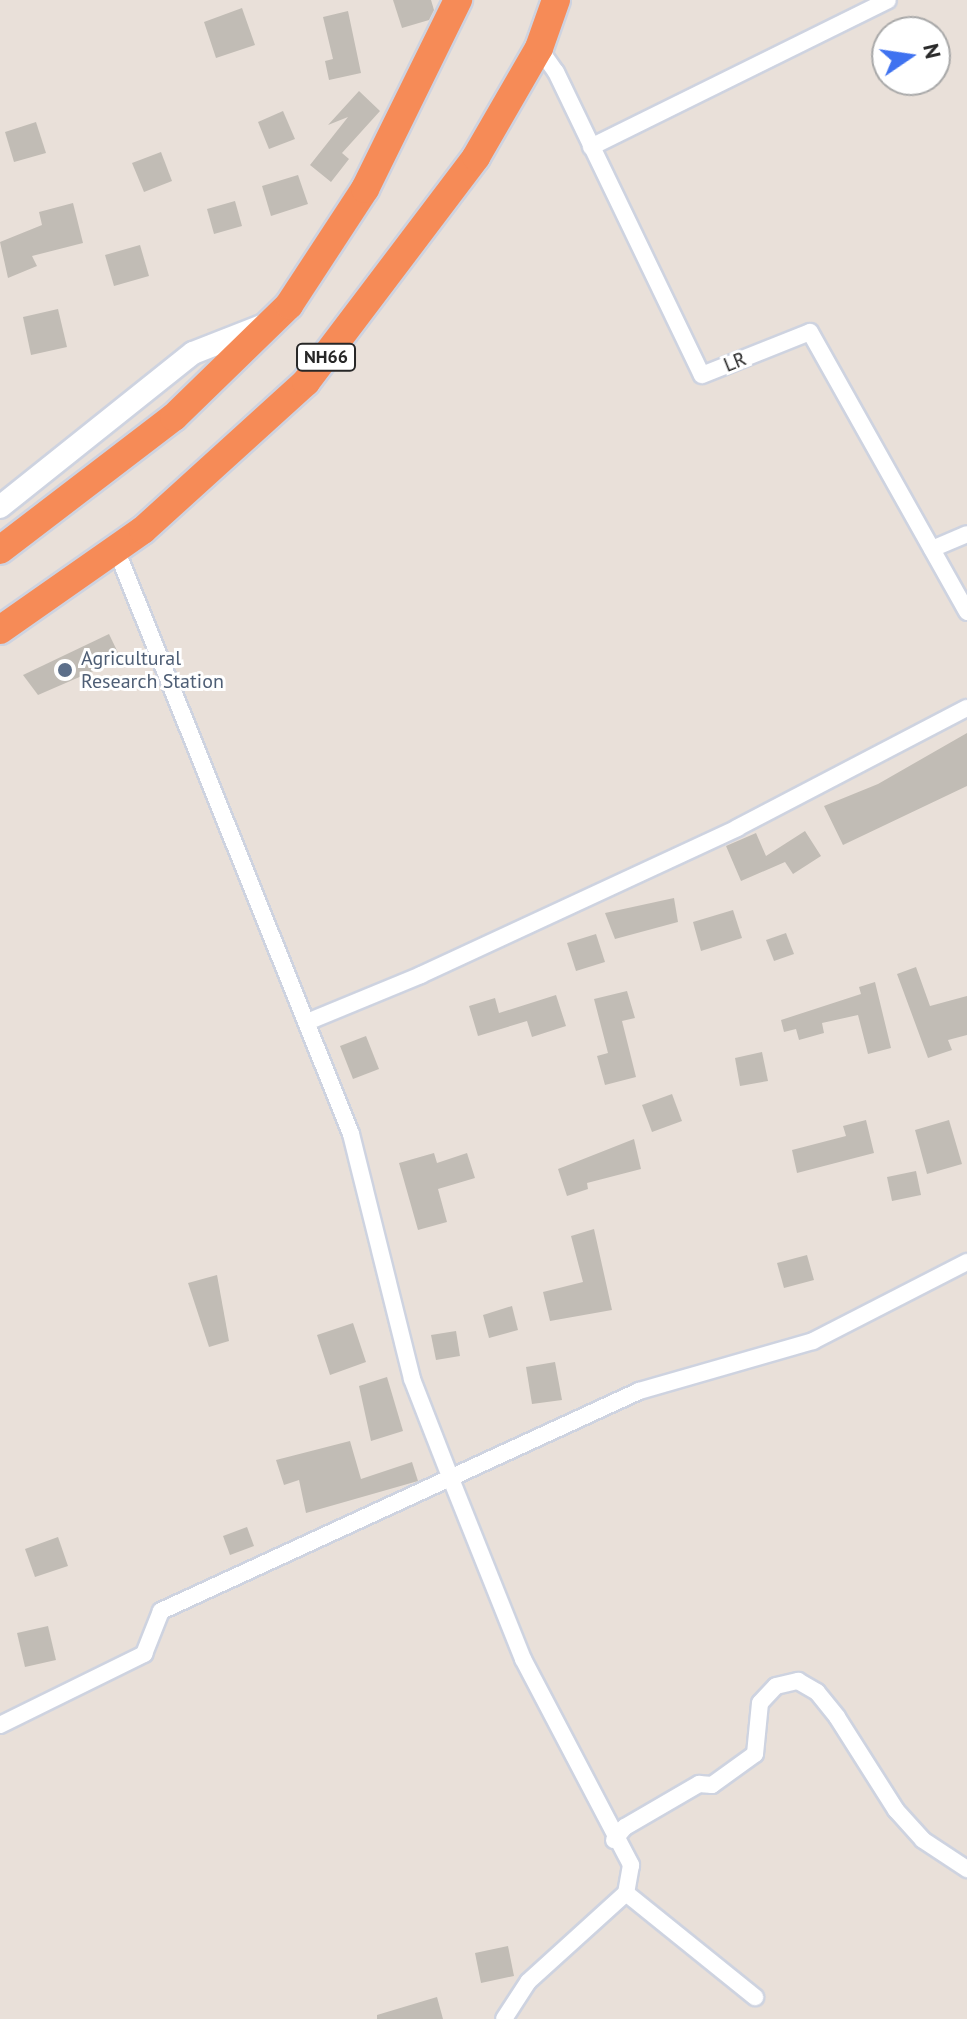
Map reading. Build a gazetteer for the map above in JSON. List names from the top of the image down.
{
  "streets": {
    "highway": ["NH66"],
    "street": ["LR"]
  },
  "crossings": [
    ["NH66", "LR"]
  ],
  "places": ["Agricultural Research Station"],
  "north": "right"
}
